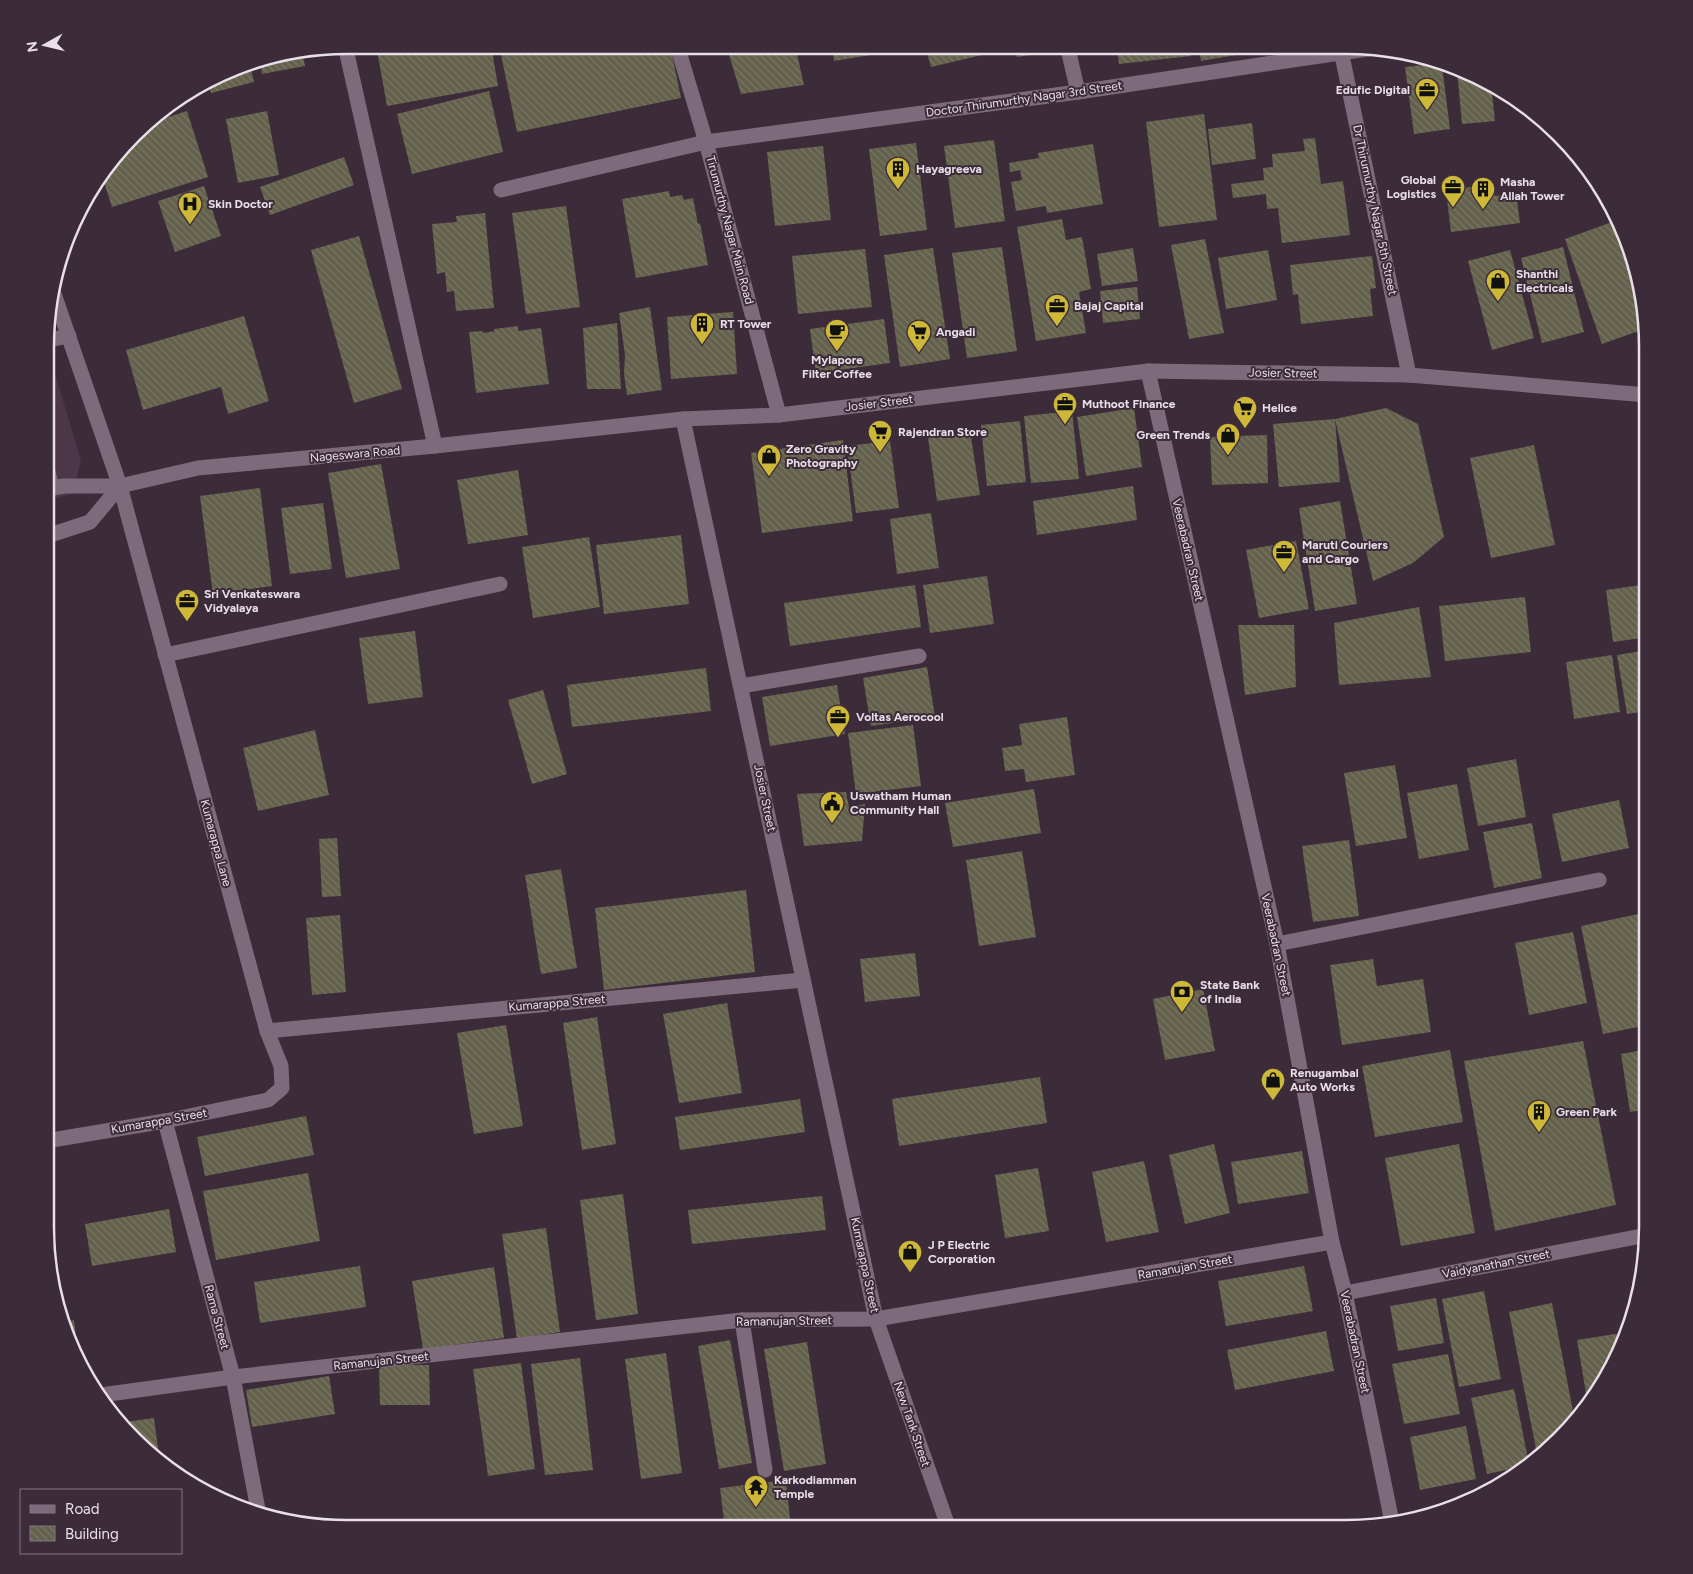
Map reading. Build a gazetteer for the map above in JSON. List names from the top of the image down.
{
  "streets": {
    "street": [
      "Doctor Thirumurthy Nagar 3rd Street",
      "Dr Thirumurthy Nagar 5th Street",
      "Tirumurthy Nagar Main Road",
      "Josier Street",
      "Nageswara Road",
      "Veerabadran Street",
      "Kumarappa Lane",
      "Kumarappa Street",
      "Vaidyanathan Street",
      "Ramanujan Street",
      "Rama Street",
      "New Tank Street"
    ]
  },
  "crossings": [
    ["Doctor Thirumurthy Nagar 3rd Street", "Tirumurthy Nagar Main Road"],
    ["Dr Thirumurthy Nagar 5th Street", "Josier Street"],
    ["Tirumurthy Nagar Main Road", "Josier Street"],
    ["Josier Street", "Nageswara Road"],
    ["Josier Street", "Veerabadran Street"],
    ["Josier Street", "Kumarappa Street"],
    ["Nageswara Road", "Kumarappa Lane"],
    ["Veerabadran Street", "Vaidyanathan Street"],
    ["Veerabadran Street", "Ramanujan Street"],
    ["Kumarappa Lane", "Kumarappa Street"],
    ["Kumarappa Street", "Ramanujan Street"],
    ["Kumarappa Street", "Rama Street"],
    ["Kumarappa Street", "New Tank Street"],
    ["Ramanujan Street", "Rama Street"],
    ["Ramanujan Street", "New Tank Street"]
  ],
  "places": {
    "office": [
      "Edufic Digital",
      "Global Logistics",
      "Bajaj Capital",
      "Muthoot Finance",
      "Maruti Couriers and Cargo",
      "Sri Venkateswara Vidyalaya",
      "Voltas Aerocool"
    ],
    "building": [
      "Hayagreeva",
      "Masha Allah Tower",
      "RT Tower",
      "Green Park"
    ],
    "hospital": ["Skin Doctor"],
    "shop": [
      "Shanthi Electricals",
      "Green Trends",
      "Zero Gravity Photography",
      "Renugambal Auto Works",
      "J P Electric Corporation"
    ],
    "cafe": ["Mylapore Filter Coffee"],
    "supermarket": ["Angadi", "Helice", "Rajendran Store"],
    "public building": ["Uswatham Human Community Hall"],
    "bank": ["State Bank of India"],
    "temple": ["Karkodiamman Temple"]
  },
  "legend": ["Road", "Building"],
  "north": "left"
}
